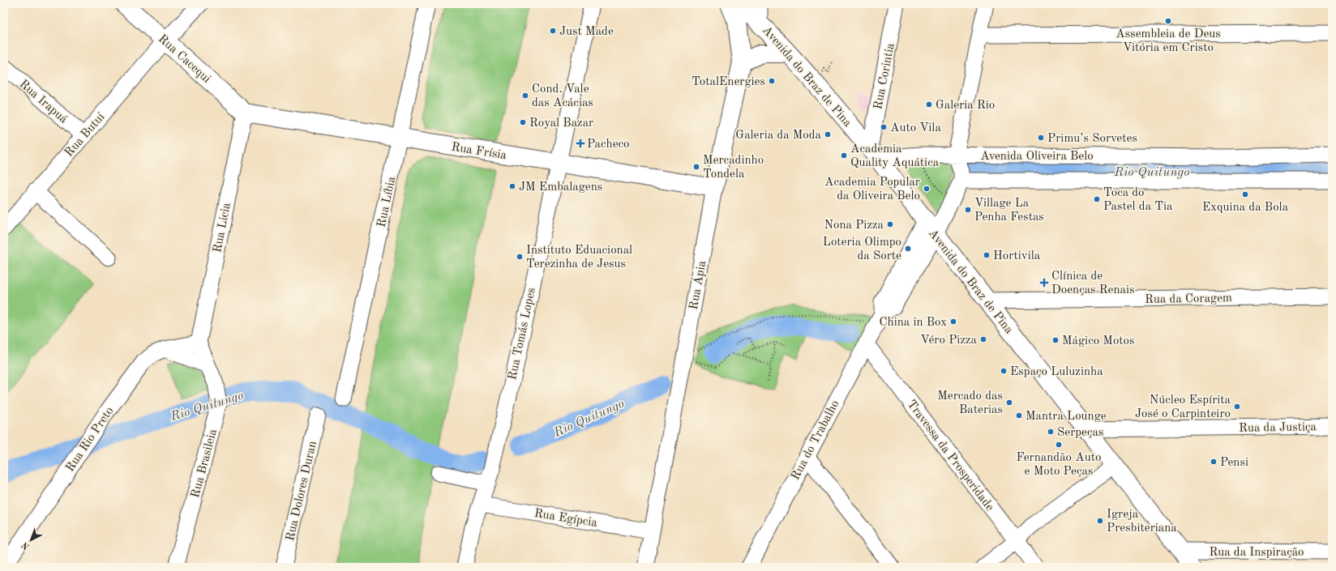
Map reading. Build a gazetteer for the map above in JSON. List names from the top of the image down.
{
  "streets": {
    "main road": [
      "Rua Cacequi",
      "Avenida do Braz de Pina",
      "Rua Frísia",
      "Rua Ápia"
    ],
    "street": [
      "Rua Corintia",
      "Rua Irapuá",
      "Rua Butuí",
      "Avenida Oliveira Belo",
      "Rua Líbia",
      "Rua Licia",
      "Rua da Coragem",
      "Rua Tomás Lopes",
      "Rua da Justiça",
      "Rua Rio Preto",
      "Rua do Trabalho",
      "Travessa da Prosperidade",
      "Rua Brasileia",
      "Rua Dolores Duran",
      "Rua Egípcia",
      "Rua da Inspiração"
    ]
  },
  "crossings": [
    ["Rua Cacequi", "Rua Butuí"],
    ["Rua Cacequi", "Rua Frísia"],
    ["Rua Cacequi", "Rua Licia"],
    ["Avenida do Braz de Pina", "Rua Corintia"],
    ["Avenida do Braz de Pina", "Avenida Oliveira Belo"],
    ["Avenida do Braz de Pina", "Rua da Coragem"],
    ["Avenida do Braz de Pina", "Rua da Justiça"],
    ["Avenida do Braz de Pina", "Rua do Trabalho"],
    ["Avenida do Braz de Pina", "Rua da Inspiração"],
    ["Rua Corintia", "Avenida Oliveira Belo"],
    ["Rua Irapuá", "Rua Butuí"],
    ["Rua Frísia", "Rua Líbia"],
    ["Rua Frísia", "Rua Licia"],
    ["Rua Frísia", "Rua Ápia"],
    ["Rua Frísia", "Rua Tomás Lopes"],
    ["Avenida Oliveira Belo", "Rua do Trabalho"],
    ["Rua Licia", "Rua Rio Preto"],
    ["Rua Licia", "Rua Brasileia"],
    ["Rua Ápia", "Rua Egípcia"],
    ["Rua Tomás Lopes", "Rua Egípcia"],
    ["Rua Rio Preto", "Rua Brasileia"],
    ["Rua do Trabalho", "Travessa da Prosperidade"]
  ],
  "water": ["Rio Quitungo"],
  "places": {
    "other": [
      "Assembleia de Deus Vitória em Cristo",
      "Just Made",
      "TotalEnergies",
      "Cond. Vale das Acácias",
      "Galeria Rio",
      "Royal Bazar",
      "Auto Vila",
      "Galeria da Moda",
      "Primu’s Sorvetes",
      "Academia Quality Aquática",
      "Mercadinho Tondela",
      "JM Embalagens",
      "Academia Popular da Oliveira Belo",
      "Exquina da Bola",
      "Toca do Pastel da Tia",
      "Village La Penha Festas",
      "Nona Pizza",
      "Loteria Olimpo da Sorte",
      "Hortivila",
      "Instituto Eduacional Terezinha de Jesus",
      "China in Box",
      "Véro Pizza",
      "Mágico Motos",
      "Espaço Luluzinha",
      "Mercado das Baterias",
      "Núcleo Espírita José o Carpinteiro",
      "Mantra Lounge",
      "Serpeças",
      "Fernandão Auto e Moto Peças",
      "Pensi",
      "Igreja Presbiteriana"
    ],
    "health": ["Pacheco", "Clínica de Doenças Renais"]
  },
  "north": "bottom left"
}
